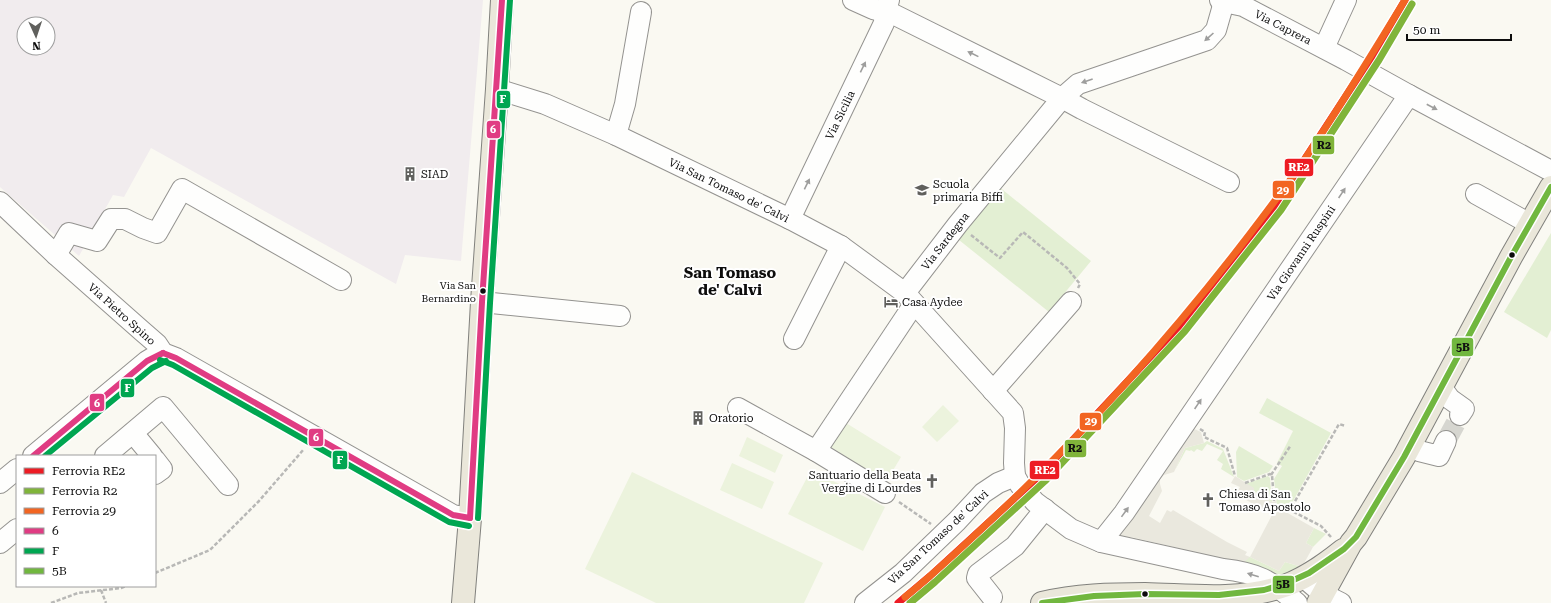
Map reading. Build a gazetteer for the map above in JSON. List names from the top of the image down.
{
  "streets": {
    "street": [
      "Via Caprera",
      "Via Sicilia",
      "Via San Tomaso de' Calvi",
      "Via Sardegna",
      "Via Giovanni Ruspini",
      "Via Pietro Spino"
    ]
  },
  "crossings": [
    ["Via Caprera", "Via Sardegna"],
    ["Via Caprera", "Via Giovanni Ruspini"],
    ["Via Sicilia", "Via San Tomaso de' Calvi"],
    ["Via San Tomaso de' Calvi", "Via Sardegna"]
  ],
  "one_way": ["Via Sicilia", "Via Sardegna", "Via Giovanni Ruspini"],
  "districts": ["San Tomaso de' Calvi"],
  "places": {
    "building": ["SIAD", "Oratorio"],
    "school or university": ["Scuola primaria Biffi"],
    "other": ["Via San Bernardino"],
    "hotel": ["Casa Aydee"],
    "church": ["Santuario della Beata Vergine di Lourdes", "Chiesa di San Tomaso Apostolo"]
  },
  "lines": [
    "rail line RE2",
    "rail line 29",
    "transit line 6",
    "transit line F",
    "rail line R2",
    "transit line 5B"
  ],
  "legend": [
    "Ferrovia RE2",
    "Ferrovia R2",
    "Ferrovia 29",
    "6",
    "F",
    "5B"
  ],
  "scale_bar": "50 m",
  "north": "bottom"
}
